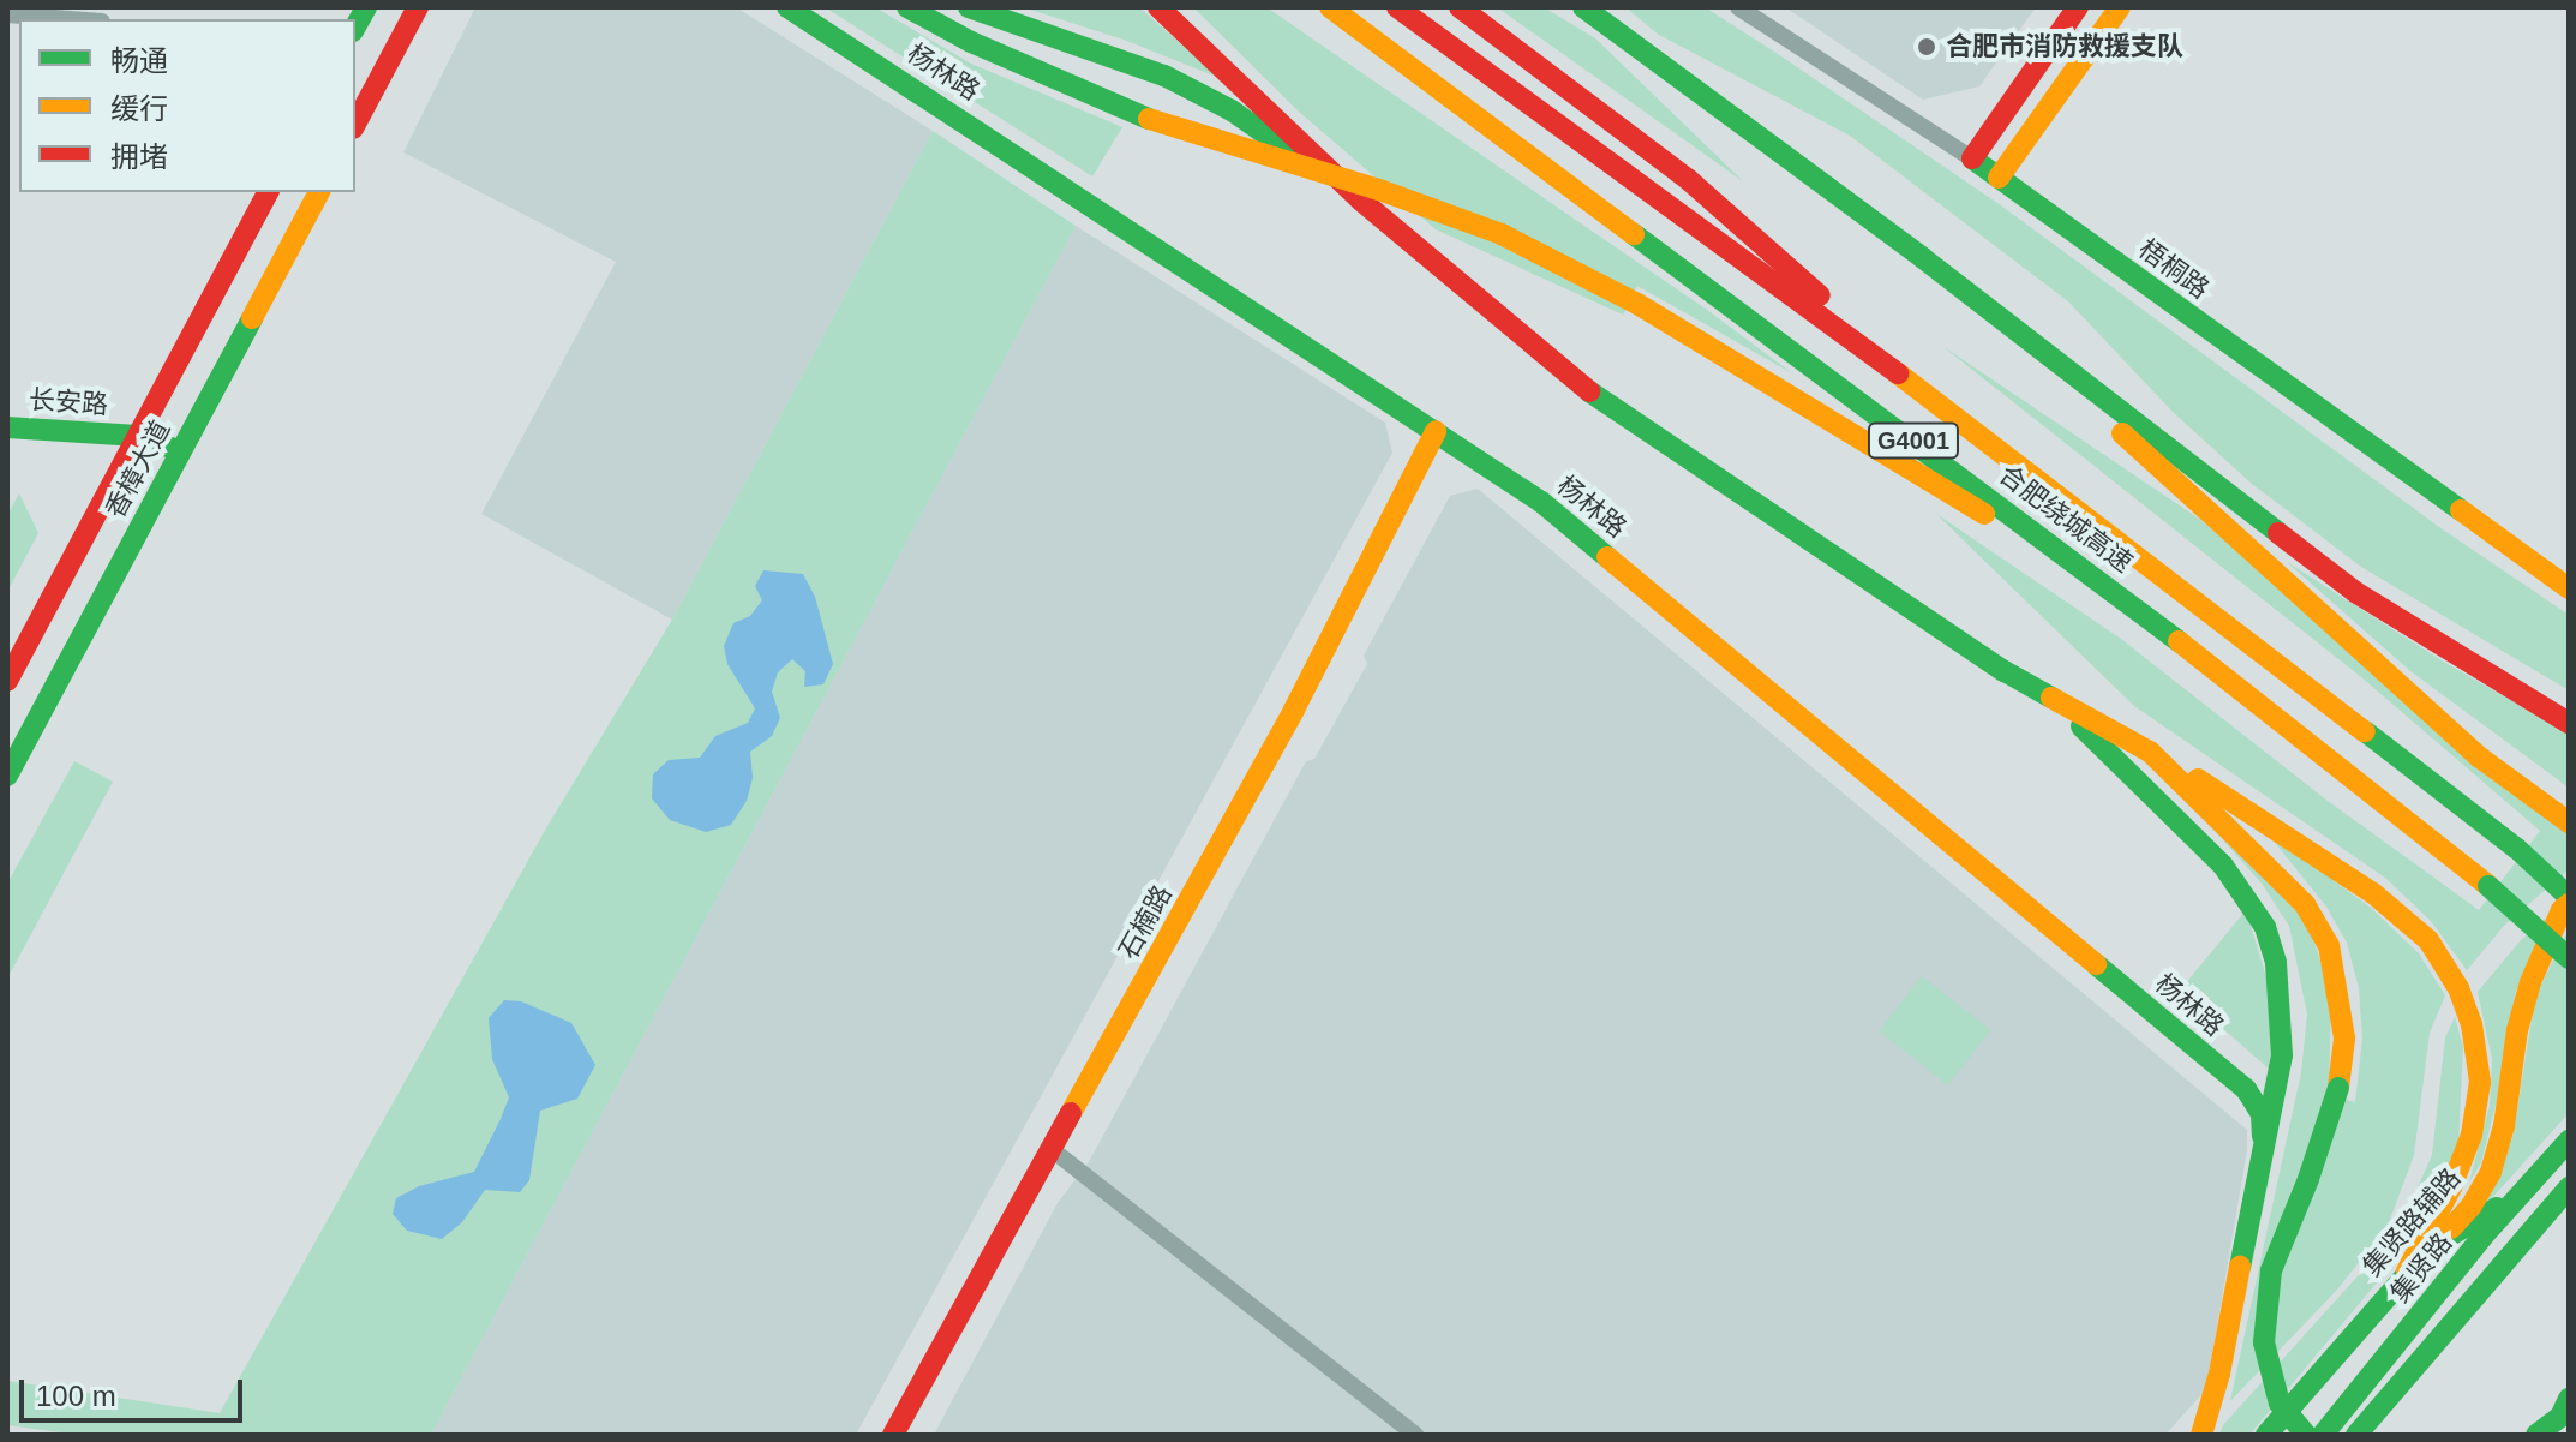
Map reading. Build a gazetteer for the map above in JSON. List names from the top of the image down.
{
  "streets": {
    "main road": [
      "杨林路",
      "梧桐路",
      "长安路",
      "G4001",
      "香樟大道",
      "合肥绕城高速",
      "石楠路",
      "集贤路辅路",
      "集贤路"
    ]
  },
  "crossings": [
    ["杨林路", "石楠路"],
    ["长安路", "香樟大道"]
  ],
  "places": ["合肥市消防救援支队"],
  "legend": ["畅通", "缓行", "拥堵"],
  "scale_bar": "100 m"
}
